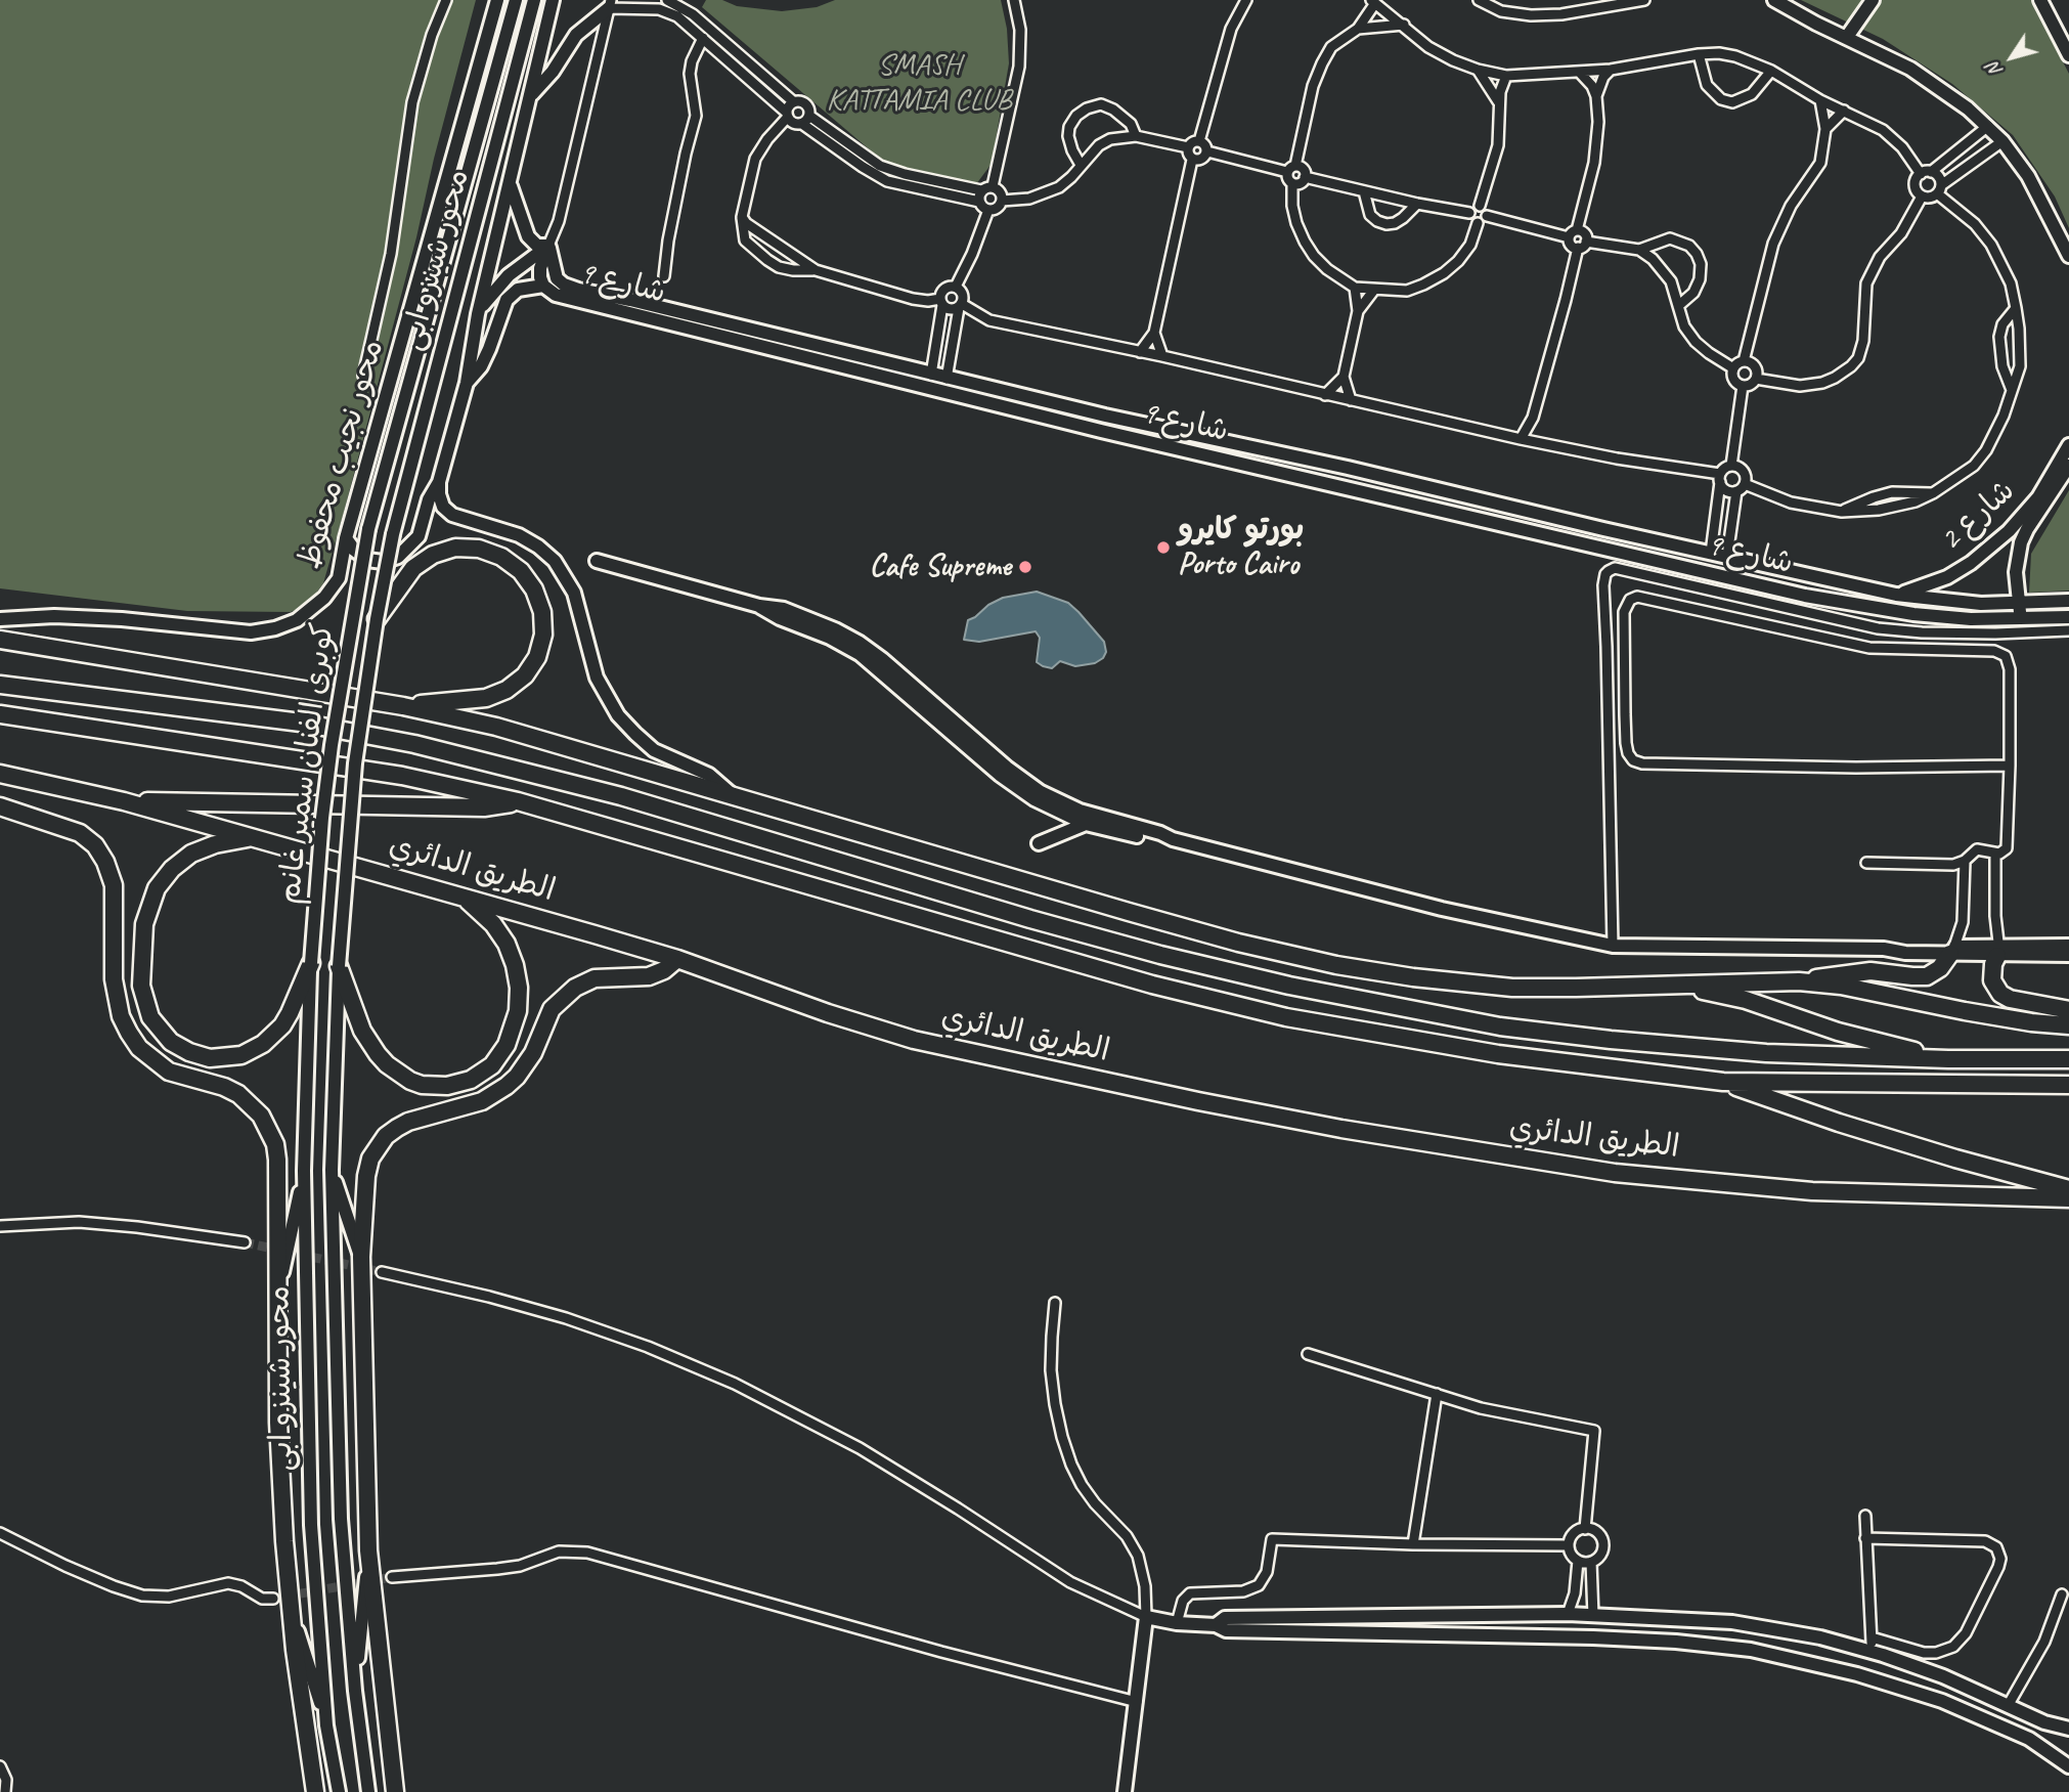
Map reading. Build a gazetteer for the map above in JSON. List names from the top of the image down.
{
  "streets": {
    "highway": ["الطريق الدائري"],
    "street": [
      "محور شينزو ابى",
      "شارع 9",
      "محور نجيب محفوظ",
      "شارع 2",
      "كوبرى الفنان سمير غانم"
    ]
  },
  "crossings": [
    ["محور شينزو ابى", "كوبرى الفنان سمير غانم"],
    ["شارع 9", "شارع 2"]
  ],
  "parks": ["SMASH KATTAMIA CLUB"],
  "places": ["بورتو كايرو Porto Cairo", "Cafe Supreme"],
  "north": "bottom left"
}
